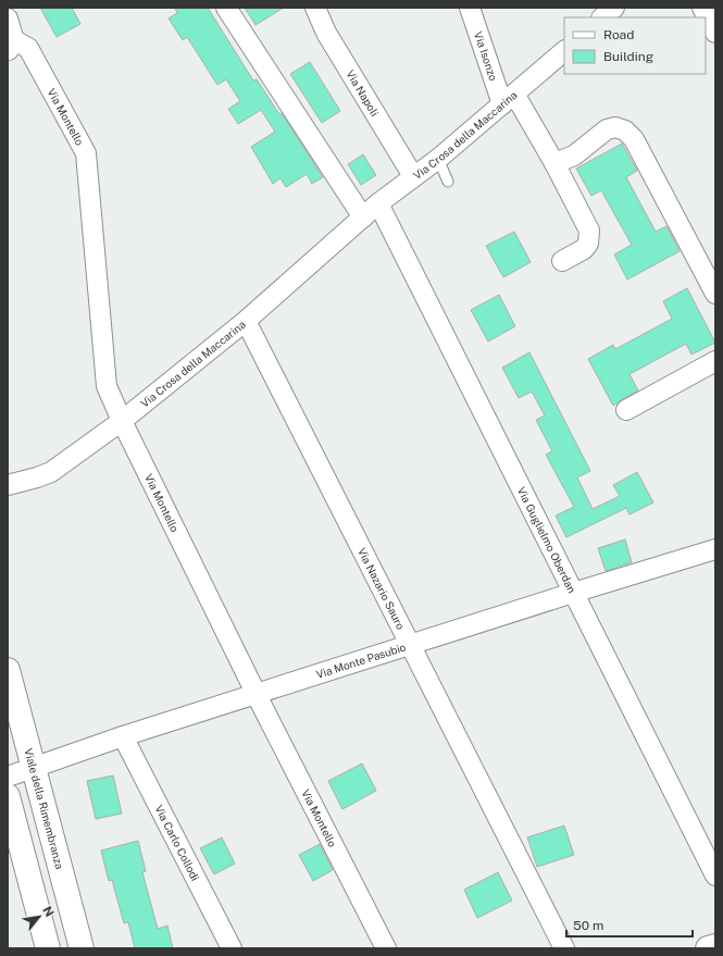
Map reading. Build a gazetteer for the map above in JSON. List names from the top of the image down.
{
  "streets": {
    "street": [
      "Via Isonzo",
      "Via Napoli",
      "Via Montello",
      "Via Crosa della Maccarina",
      "Via Guglielmo Oberdan",
      "Via Nazario Sauro",
      "Via Monte Pasubio",
      "Viale della Rimembranza",
      "Via Carlo Collodi"
    ]
  },
  "crossings": [
    ["Via Isonzo", "Via Crosa della Maccarina"],
    ["Via Napoli", "Via Crosa della Maccarina"],
    ["Via Montello", "Via Crosa della Maccarina"],
    ["Via Montello", "Via Monte Pasubio"],
    ["Via Crosa della Maccarina", "Via Guglielmo Oberdan"],
    ["Via Crosa della Maccarina", "Via Nazario Sauro"],
    ["Via Guglielmo Oberdan", "Via Monte Pasubio"],
    ["Via Nazario Sauro", "Via Monte Pasubio"],
    ["Via Monte Pasubio", "Viale della Rimembranza"],
    ["Via Monte Pasubio", "Via Carlo Collodi"]
  ],
  "legend": ["Road", "Building"],
  "scale_bar": "50 m",
  "north": "top right"
}
